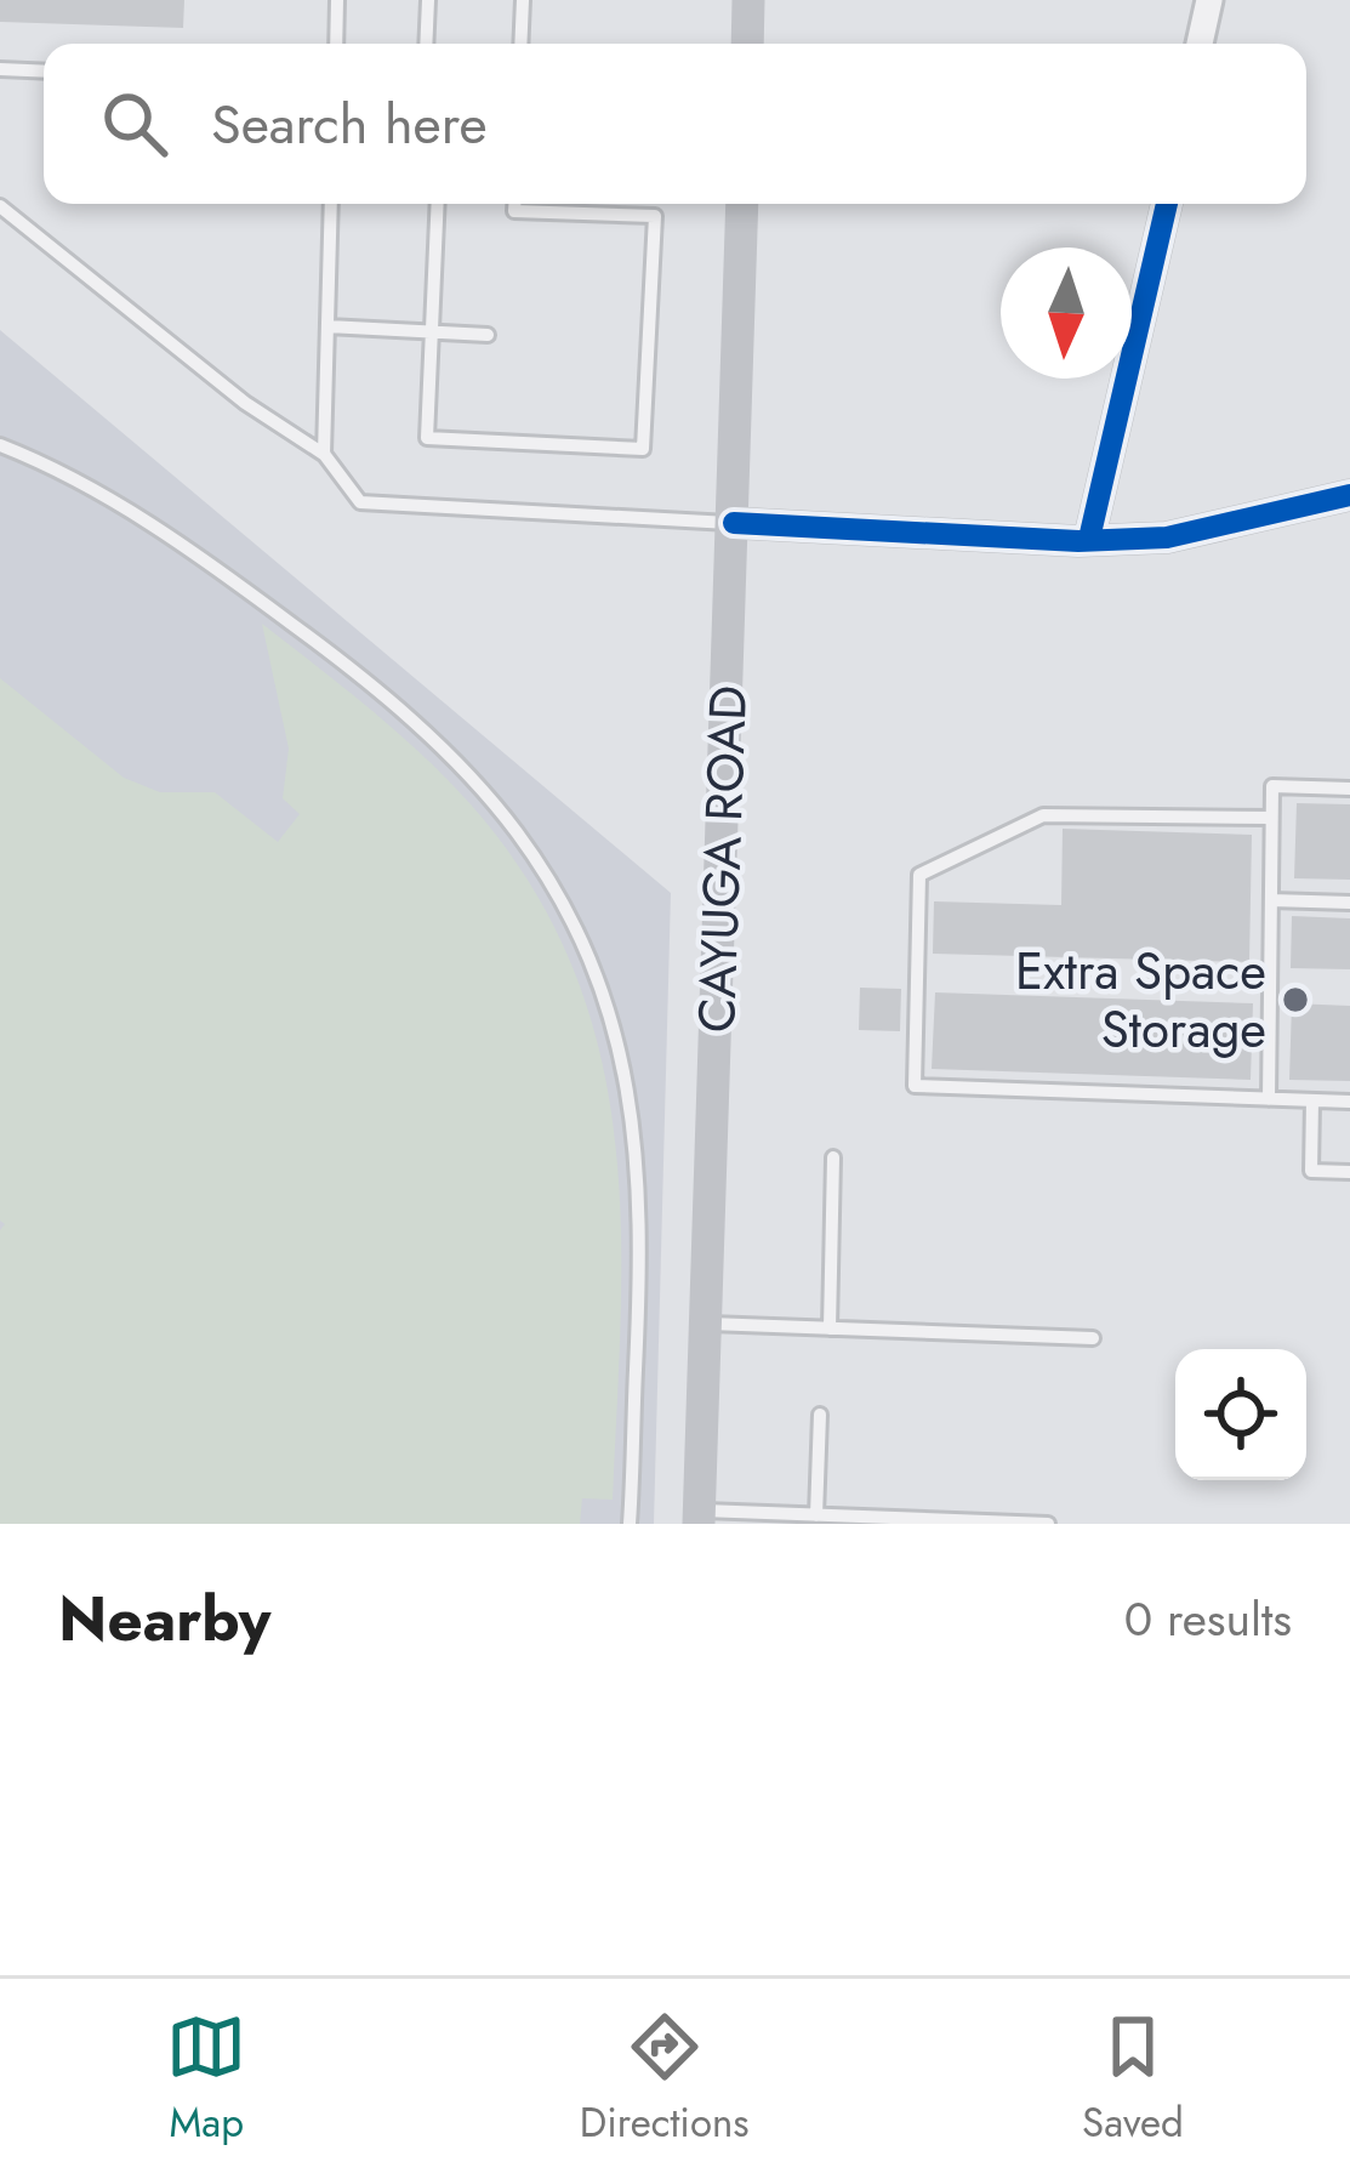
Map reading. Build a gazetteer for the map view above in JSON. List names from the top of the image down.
{
  "streets": {
    "main road": ["CAYUGA ROAD"]
  },
  "places": ["Extra Space Storage"],
  "north": "bottom",
  "page": {
    "search": "Search here",
    "heading": ["Nearby", "0 results"],
    "nav": ["Map", "Directions", "Saved"]
  }
}
